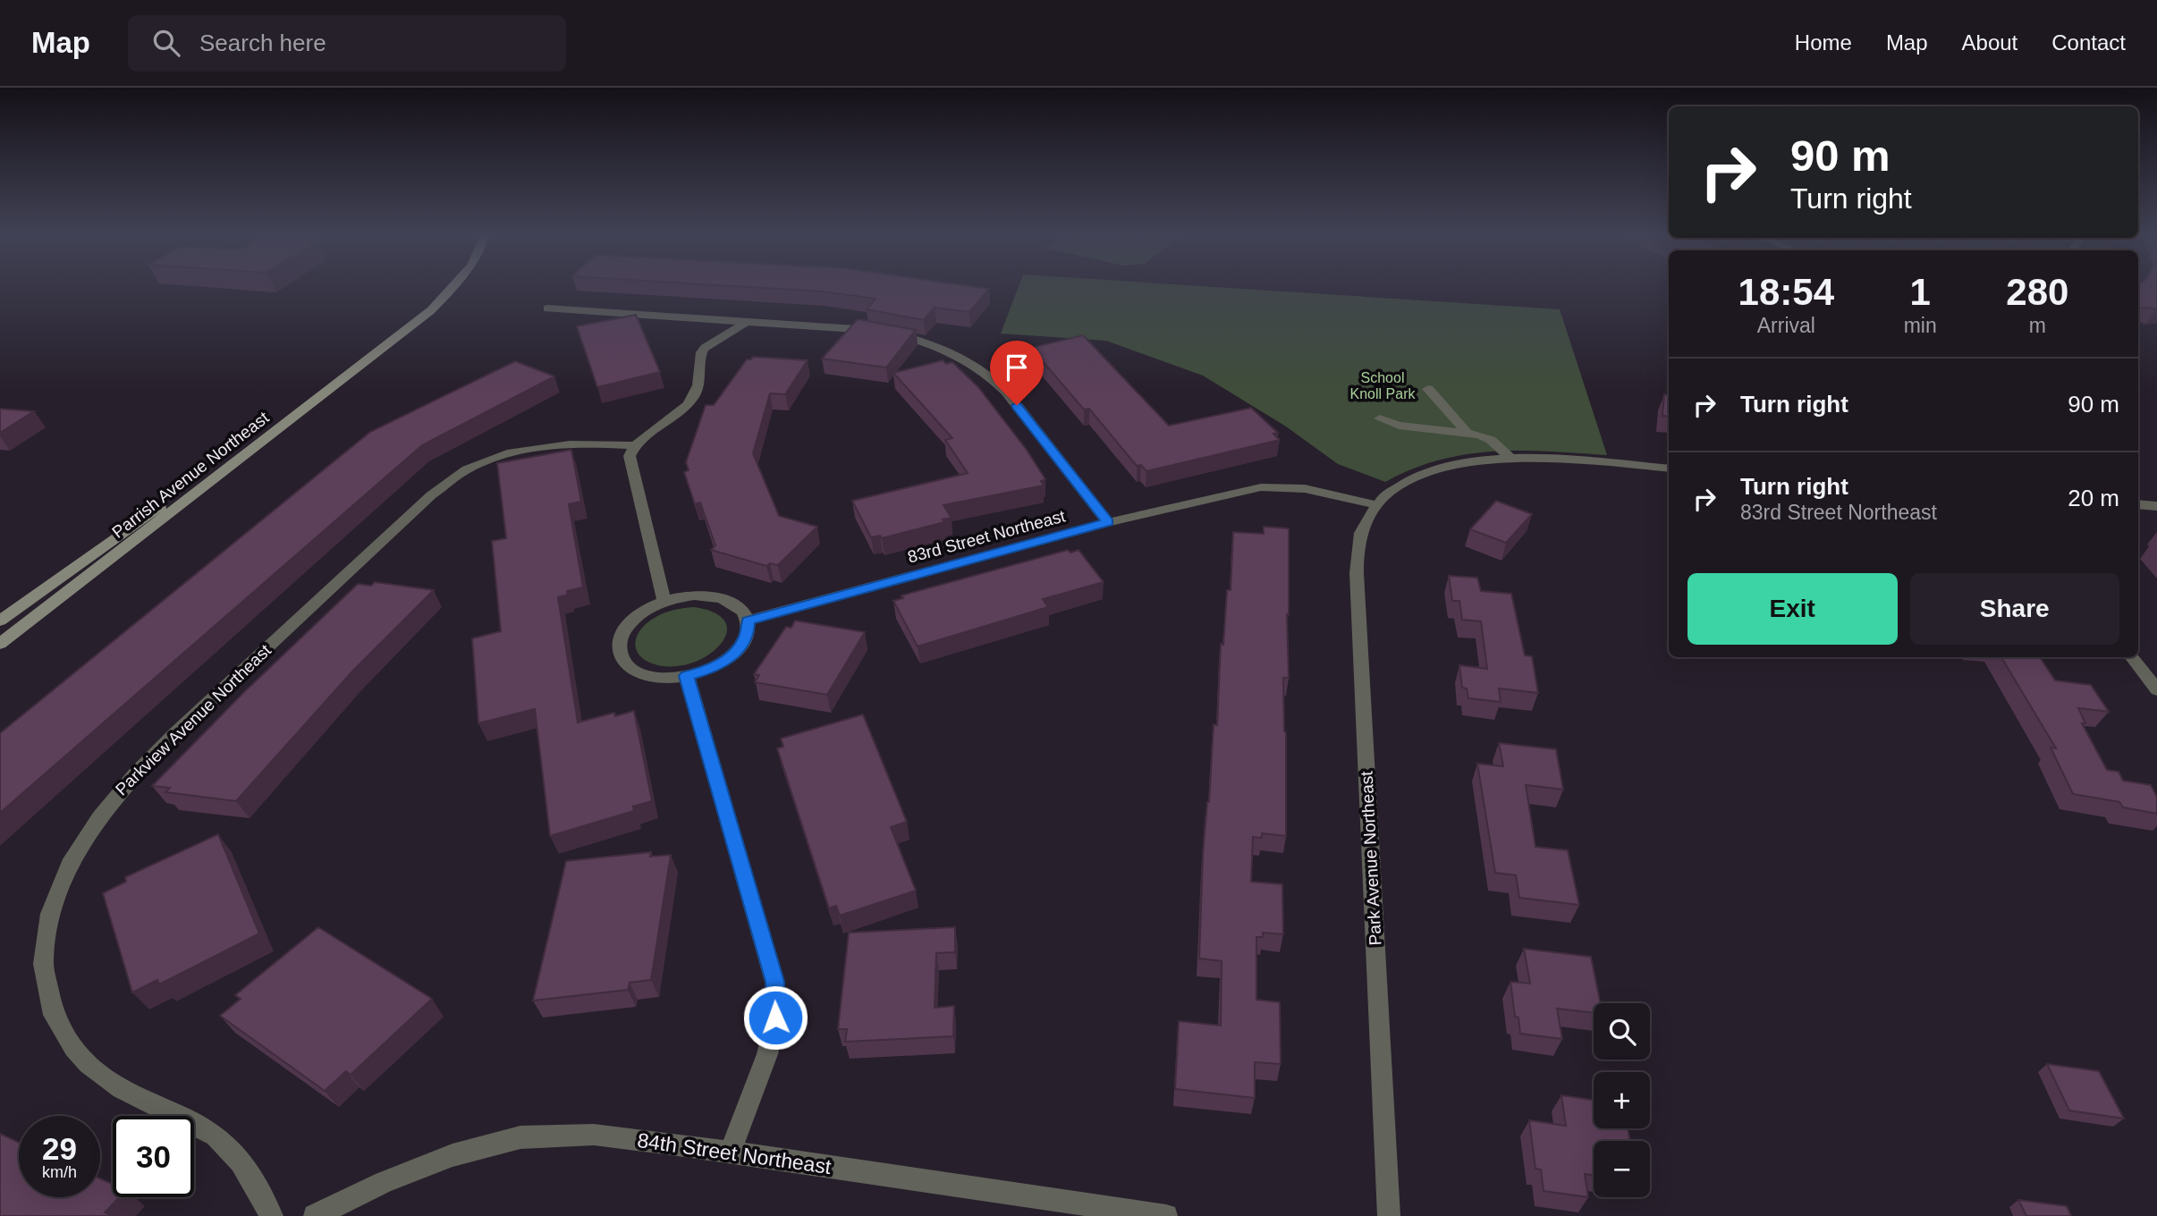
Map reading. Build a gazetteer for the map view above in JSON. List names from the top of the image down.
{
  "streets": {
    "main road": ["Parrish Avenue Northeast"],
    "street": [
      "83rd Street Northeast",
      "Parkview Avenue Northeast",
      "Park Avenue Northeast",
      "84th Street Northeast"
    ]
  },
  "crossings": [
    ["83rd Street Northeast", "Park Avenue Northeast"]
  ],
  "parks": ["School Knoll Park"],
  "page": {
    "header": "Map",
    "search": "Search here",
    "nav": [
      "Home",
      "Map",
      "About",
      "Contact"
    ],
    "turn": ["90 m", "Turn right"],
    "eta": [
      "18:54",
      "Arrival",
      "1",
      "min",
      "280",
      "m"
    ],
    "list": [
      {
        "name": "Turn right",
        "value": "90 m"
      },
      {
        "name": "Turn right",
        "note": "83rd Street Northeast",
        "value": "20 m"
      }
    ],
    "buttons": ["Exit", "Share"],
    "map_buttons": ["+", "−"],
    "speed": "29 km/h",
    "limit": "30"
  }
}
